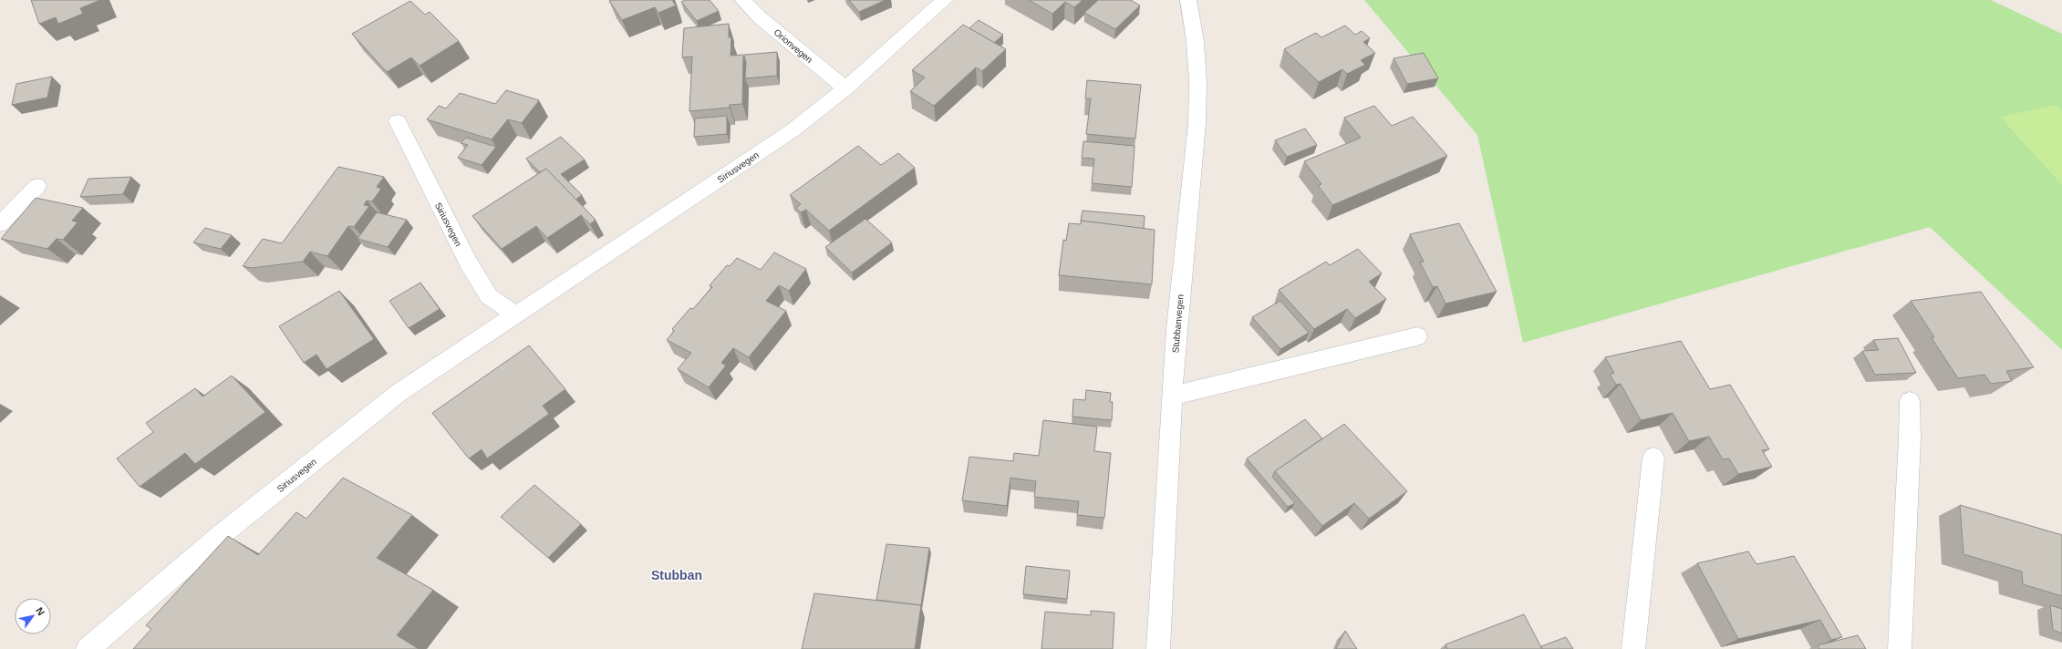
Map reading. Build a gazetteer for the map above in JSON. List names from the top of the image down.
{
  "streets": {
    "street": ["Orionvegen", "Siriusvegen", "Stubbanvegen"]
  },
  "crossings": [
    ["Orionvegen", "Siriusvegen"]
  ],
  "districts": ["Stubban"],
  "north": "top right"
}
